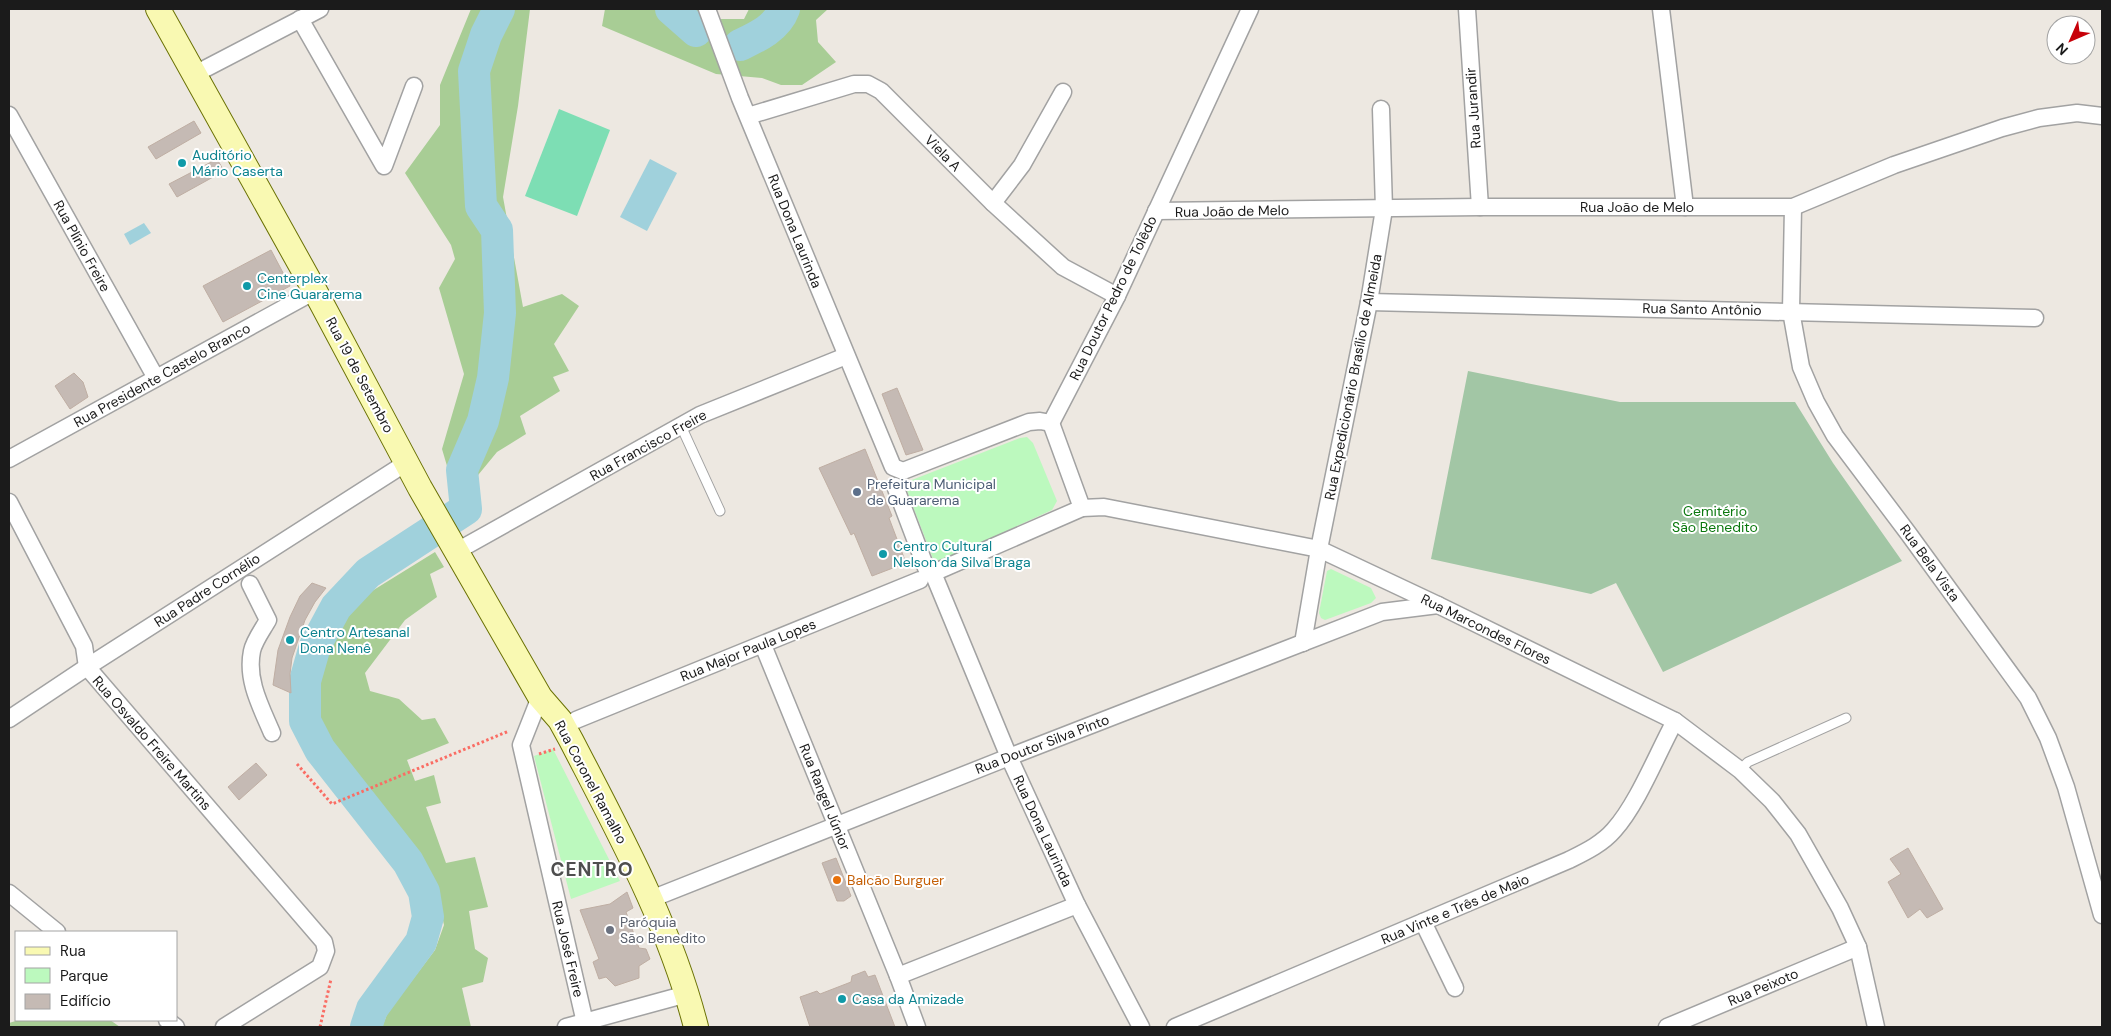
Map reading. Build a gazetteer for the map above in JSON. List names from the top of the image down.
{
  "streets": {
    "main road": ["Rua 19 de Setembro", "Rua Coronel Ramalho"],
    "street": [
      "Rua Jurandir",
      "Viela A",
      "Rua João de Melo",
      "Rua Dona Laurinda",
      "Rua Plínio Freire",
      "Rua Doutor Pedro de Tolêdo",
      "Rua Santo Antônio",
      "Rua Presidente Castelo Branco",
      "Rua Expedicionário Brasílio de Almeida",
      "Rua Francisco Freire",
      "Rua Bela Vista",
      "Rua Padre Cornélio",
      "Rua Marcondes Flores",
      "Rua Major Paula Lopes",
      "Rua Osvaldo Freire Martins",
      "Rua Doutor Silva Pinto",
      "Rua Rangel Júnior",
      "Rua Vinte e Três de Maio",
      "Rua José Freire",
      "Rua Peixoto"
    ]
  },
  "crossings": [
    ["Rua Jurandir", "Rua João de Melo"],
    ["Viela A", "Rua Dona Laurinda"],
    ["Viela A", "Rua Doutor Pedro de Tolêdo"],
    ["Rua João de Melo", "Rua Doutor Pedro de Tolêdo"],
    ["Rua João de Melo", "Rua Expedicionário Brasílio de Almeida"],
    ["Rua João de Melo", "Rua Bela Vista"],
    ["Rua Dona Laurinda", "Rua Doutor Pedro de Tolêdo"],
    ["Rua Dona Laurinda", "Rua Francisco Freire"],
    ["Rua Dona Laurinda", "Rua Marcondes Flores"],
    ["Rua Dona Laurinda", "Rua Major Paula Lopes"],
    ["Rua Dona Laurinda", "Rua Doutor Silva Pinto"],
    ["Rua Plínio Freire", "Rua Presidente Castelo Branco"],
    ["Rua Santo Antônio", "Rua Expedicionário Brasílio de Almeida"],
    ["Rua Santo Antônio", "Rua Bela Vista"],
    ["Rua Presidente Castelo Branco", "Rua 19 de Setembro"],
    ["Rua 19 de Setembro", "Rua Francisco Freire"],
    ["Rua 19 de Setembro", "Rua Padre Cornélio"],
    ["Rua 19 de Setembro", "Rua Coronel Ramalho"],
    ["Rua Expedicionário Brasílio de Almeida", "Rua Marcondes Flores"],
    ["Rua Expedicionário Brasílio de Almeida", "Rua Doutor Silva Pinto"],
    ["Rua Francisco Freire", "Rua Coronel Ramalho"],
    ["Rua Padre Cornélio", "Rua Osvaldo Freire Martins"],
    ["Rua Marcondes Flores", "Rua Major Paula Lopes"],
    ["Rua Marcondes Flores", "Rua Doutor Silva Pinto"],
    ["Rua Marcondes Flores", "Rua Vinte e Três de Maio"],
    ["Rua Marcondes Flores", "Rua Peixoto"],
    ["Rua Doutor Silva Pinto", "Rua Coronel Ramalho"],
    ["Rua Doutor Silva Pinto", "Rua Rangel Júnior"],
    ["Rua Coronel Ramalho", "Rua José Freire"]
  ],
  "districts": ["CENTRO"],
  "parks": ["Cemitério São Benedito"],
  "places": [
    "Auditório Mário Caserta",
    "Centerplex Cine Guararema",
    "Prefeitura Municipal de Guararema",
    "Centro Cultural Nelson da Silva Braga",
    "Centro Artesanal Dona Nenê",
    "Balcão Burguer",
    "Paróquia São Benedito",
    "Casa da Amizade"
  ],
  "legend": ["Rua", "Parque", "Edifício"],
  "north": "bottom left"
}
